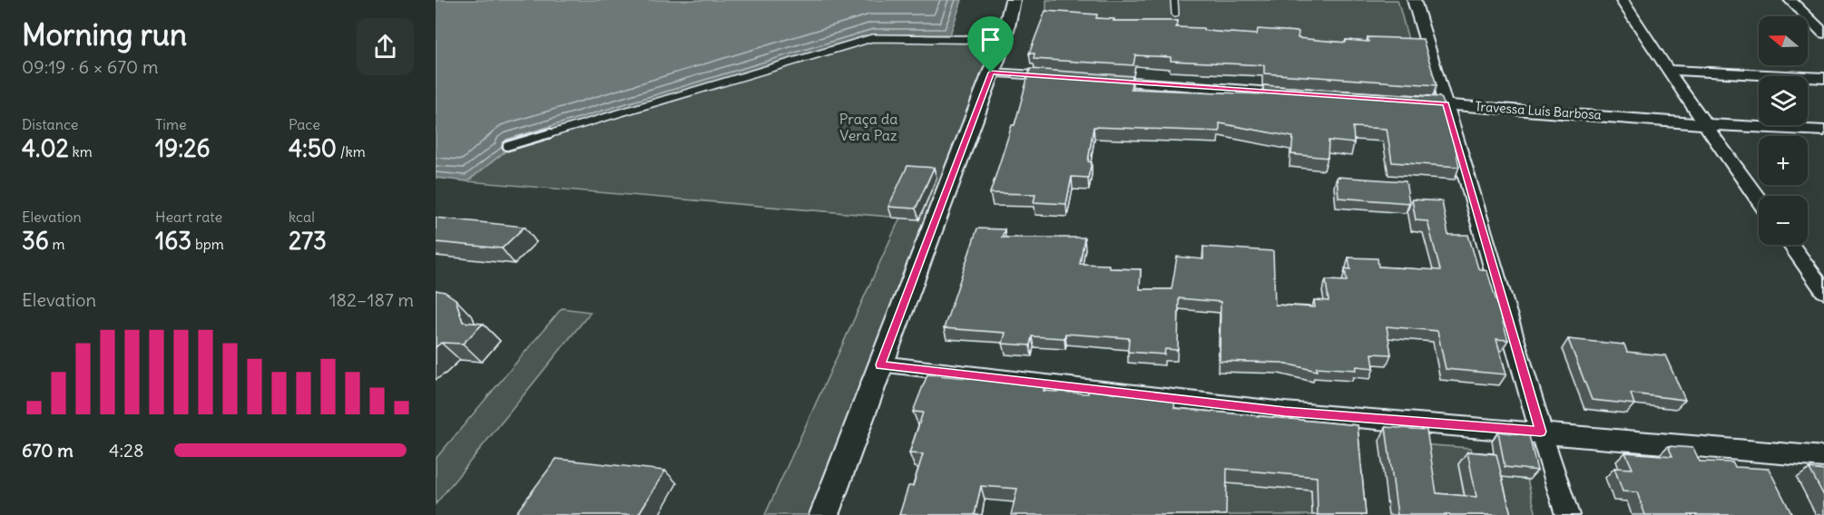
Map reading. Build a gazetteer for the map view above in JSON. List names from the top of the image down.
{
  "streets": {
    "street": ["Travessa Luís Barbosa"]
  },
  "parks": ["Praça da Vera Paz"],
  "north": "left",
  "page": {
    "heading": ["Morning run", "09:19 · 6 × 670 m"],
    "map_buttons": ["+", "−"],
    "stats": [
      ["Distance", "4.02 km"],
      ["Time", "19:26"],
      ["Pace", "4:50 /km"],
      ["Elevation", "36 m"],
      ["Heart rate", "163 bpm"],
      ["kcal", "273"]
    ],
    "chart": ["Elevation", "182–187 m"],
    "list": [
      {
        "name": "670 m",
        "note": "4:28"
      }
    ]
  }
}
